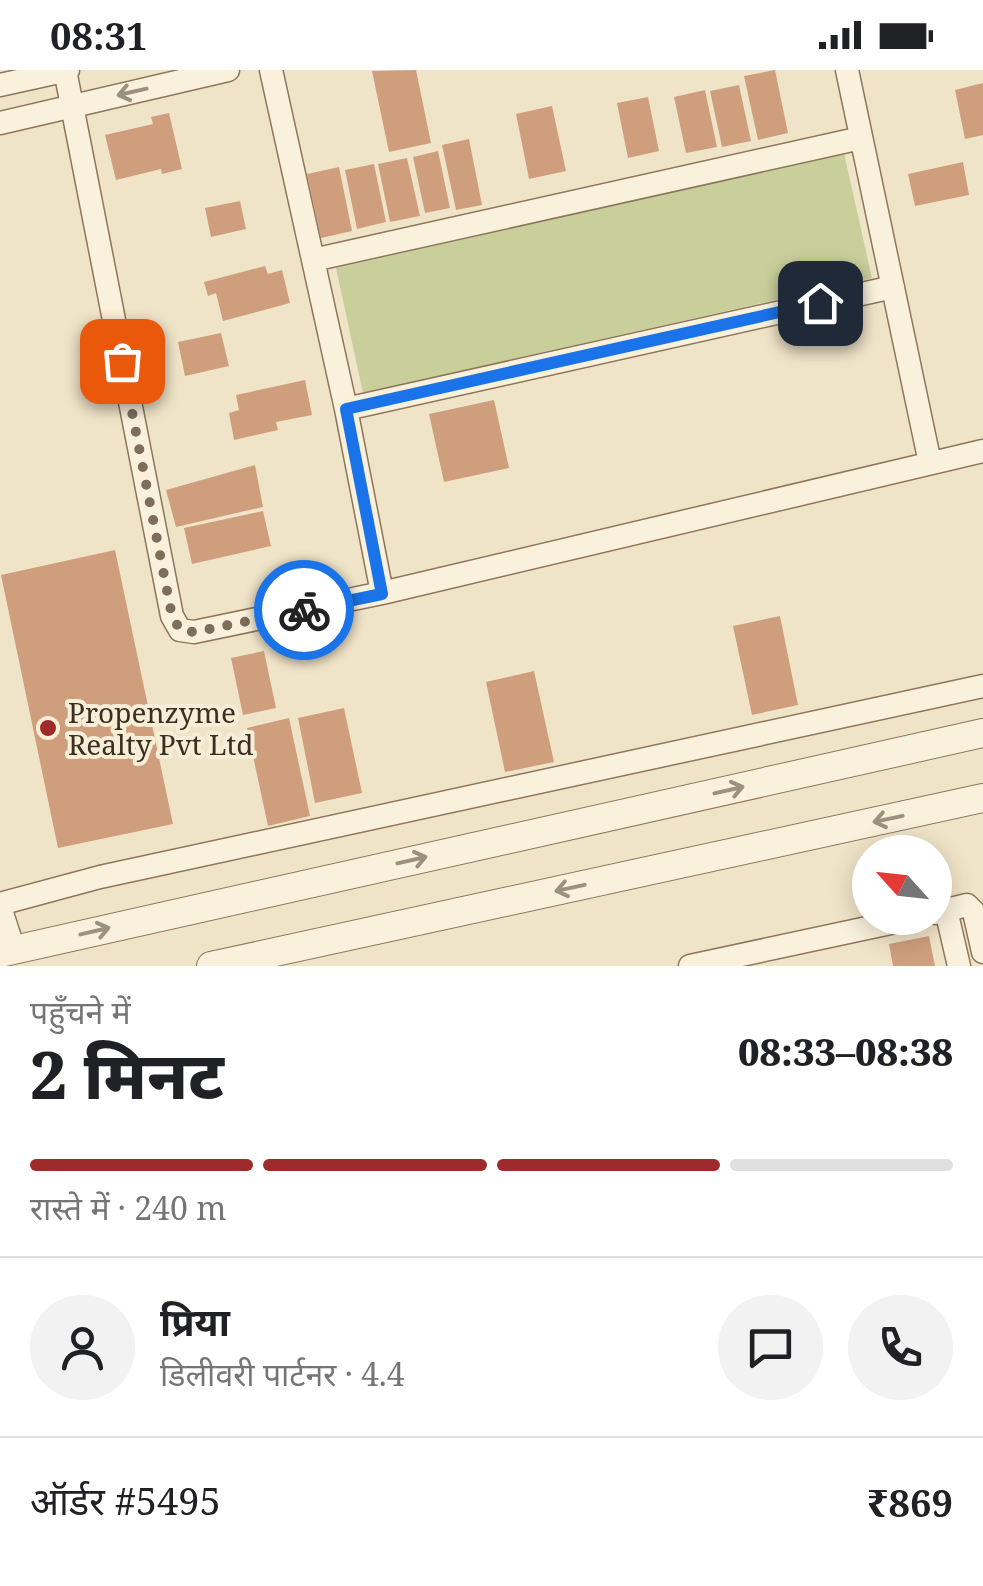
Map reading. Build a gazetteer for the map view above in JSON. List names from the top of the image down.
{
  "places": ["Propenzyme Realty Pvt Ltd"],
  "north": "top left",
  "page": {
    "status": "08:31",
    "heading": ["2 मिनट", "पहुँचने में", "08:33–08:38"],
    "panel": [
      "प्रिया",
      "डिलीवरी पार्टनर · 4.4",
      "ऑर्डर #5495",
      "₹869"
    ],
    "bar": "रास्ते में · 240 m"
  }
}
